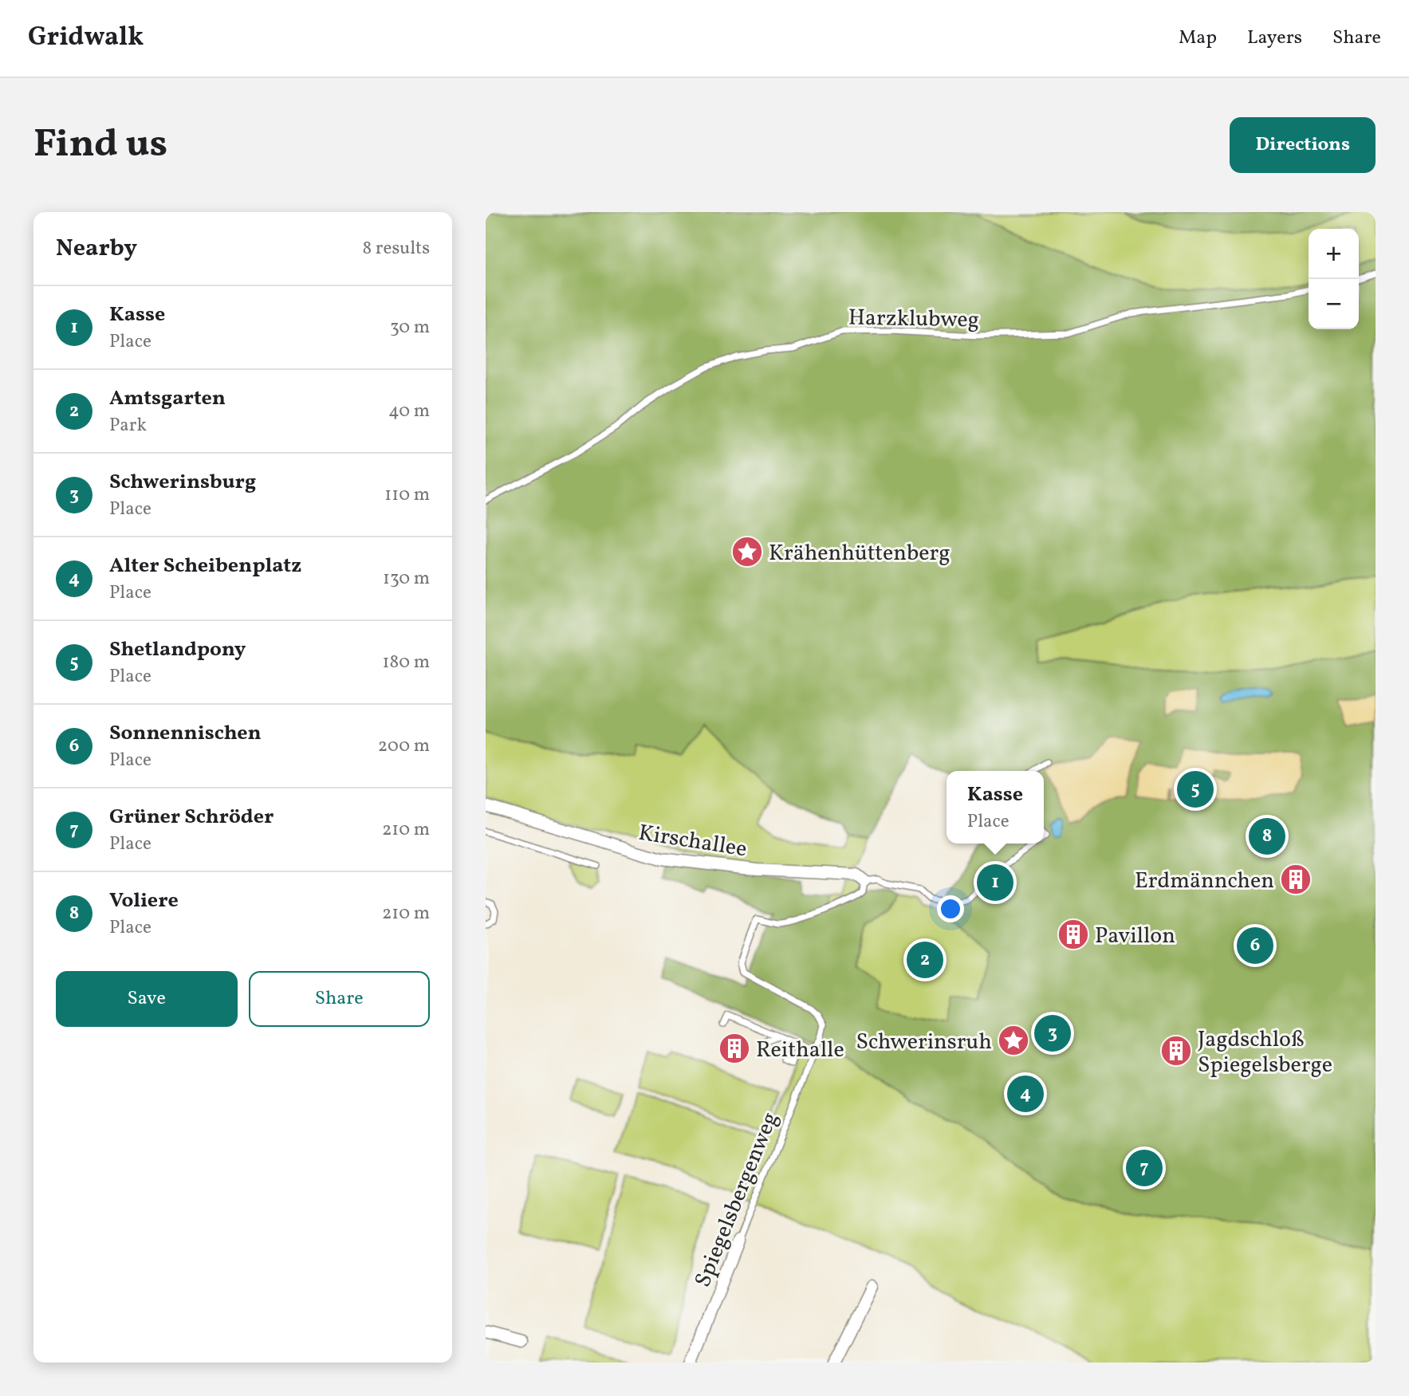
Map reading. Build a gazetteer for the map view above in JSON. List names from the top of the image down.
{
  "streets": {
    "street": ["Kirschallee", "Spiegelsbergenweg"],
    "lane": ["Harzklubweg"]
  },
  "crossings": [
    ["Kirschallee", "Spiegelsbergenweg"]
  ],
  "places": {
    "place": ["Krähenhüttenberg", "Schwerinsruh"],
    "building": [
      "Erdmännchen",
      "Pavillon",
      "Reithalle",
      "Jagdschloß Spiegelsberge"
    ]
  },
  "page": {
    "header": "Gridwalk",
    "nav": ["Map", "Layers", "Share"],
    "buttons": [
      "Directions",
      ["Save", "Share"]
    ],
    "title": "Find us",
    "heading": ["Nearby", "8 results"],
    "map_buttons": ["+", "−"],
    "list": [
      {
        "mark": "1",
        "name": "Kasse",
        "note": "Place",
        "value": "30 m"
      },
      {
        "mark": "2",
        "name": "Amtsgarten",
        "note": "Park",
        "value": "40 m"
      },
      {
        "mark": "3",
        "name": "Schwerinsburg",
        "note": "Place",
        "value": "110 m"
      },
      {
        "mark": "4",
        "name": "Alter Scheibenplatz",
        "note": "Place",
        "value": "130 m"
      },
      {
        "mark": "5",
        "name": "Shetlandpony",
        "note": "Place",
        "value": "180 m"
      },
      {
        "mark": "6",
        "name": "Sonnennischen",
        "note": "Place",
        "value": "200 m"
      },
      {
        "mark": "7",
        "name": "Grüner Schröder",
        "note": "Place",
        "value": "210 m"
      },
      {
        "mark": "8",
        "name": "Voliere",
        "note": "Place",
        "value": "210 m"
      }
    ],
    "pins": [
      "5",
      "8",
      "1",
      "6",
      "2",
      "3",
      "4",
      "7"
    ],
    "popup": ["Kasse", "Place"]
  }
}
